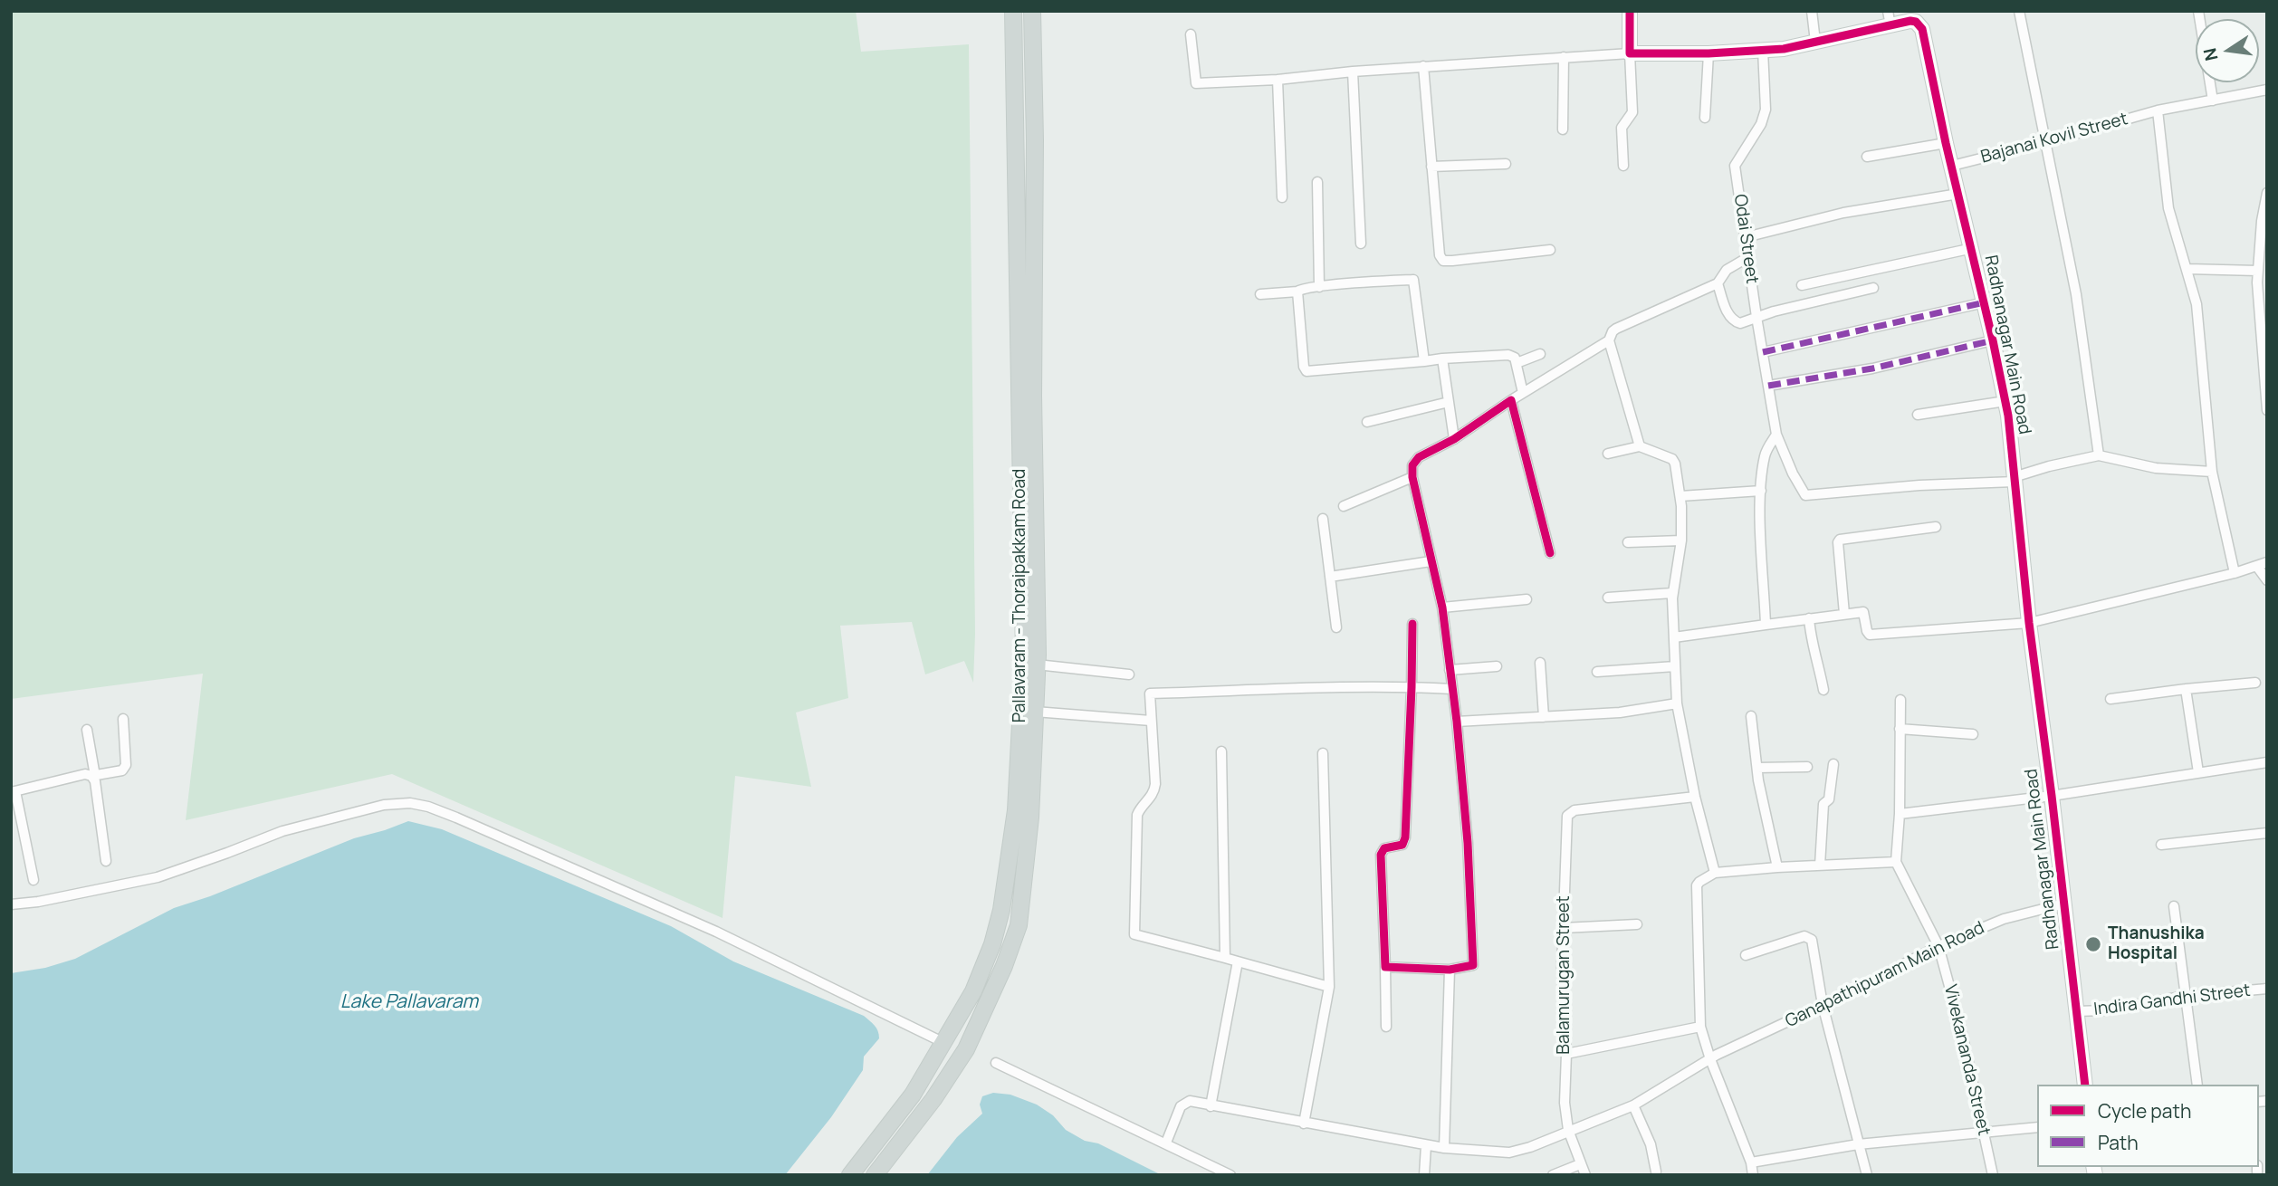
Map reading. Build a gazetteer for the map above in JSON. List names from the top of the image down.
{
  "streets": {
    "main road": ["Pallavaram - Thoraipakkam Road"],
    "street": [
      "Bajanai Kovil Street",
      "Odai Street",
      "Radhanagar Main Road",
      "Balamurugan Street",
      "Ganapathipuram Main Road",
      "Indira Gandhi Street",
      "Vivekananda Street"
    ]
  },
  "crossings": [
    ["Bajanai Kovil Street", "Radhanagar Main Road"],
    ["Odai Street", "Radhanagar Main Road"],
    ["Radhanagar Main Road", "Ganapathipuram Main Road"],
    ["Radhanagar Main Road", "Indira Gandhi Street"],
    ["Balamurugan Street", "Ganapathipuram Main Road"],
    ["Ganapathipuram Main Road", "Vivekananda Street"]
  ],
  "water": ["Lake Pallavaram"],
  "places": ["Thanushika Hospital"],
  "legend": ["Cycle path", "Path"],
  "north": "left"
}
